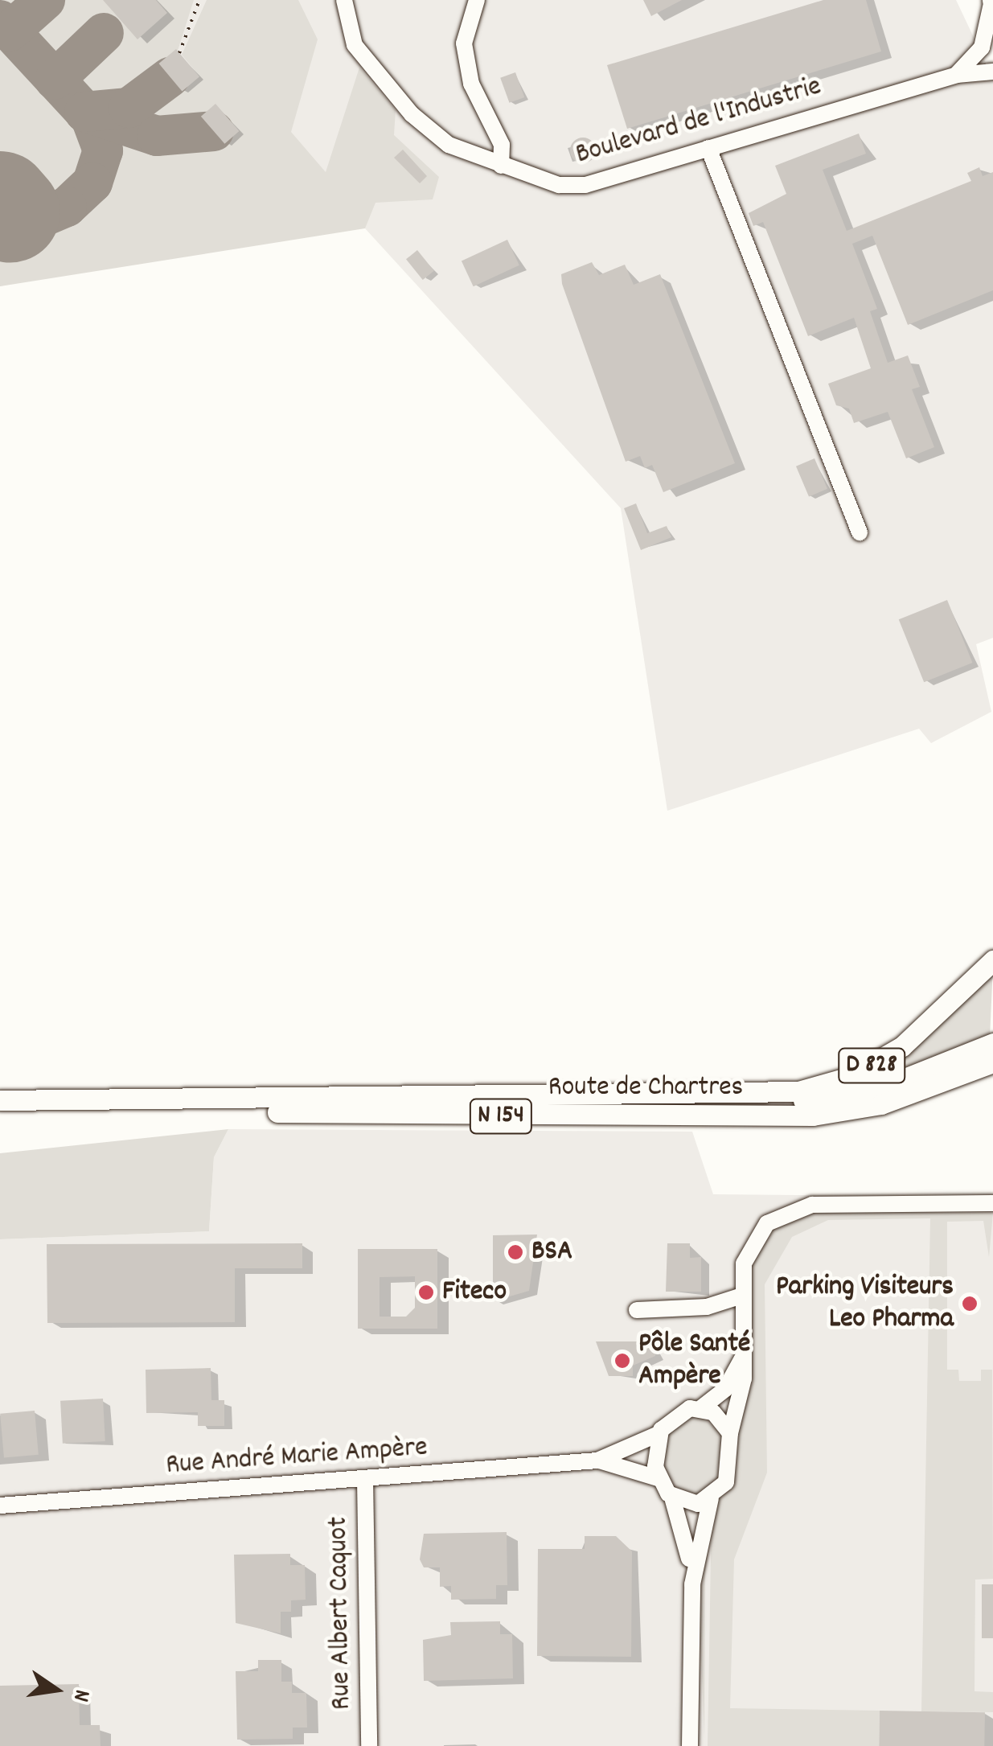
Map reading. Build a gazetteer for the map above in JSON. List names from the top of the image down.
{
  "streets": {
    "main road": ["D 828", "Route de Chartres", "N 154"],
    "street": ["Boulevard de l'Industrie", "Rue André Marie Ampère", "Rue Albert Caquot"]
  },
  "crossings": [
    ["D 828", "Route de Chartres"],
    ["D 828", "N 154"],
    ["Route de Chartres", "N 154"],
    ["Rue André Marie Ampère", "Rue Albert Caquot"]
  ],
  "places": [
    "BSA",
    "Fiteco",
    "Parking Visiteurs Leo Pharma",
    "Pôle Santé Ampère"
  ],
  "north": "right"
}
